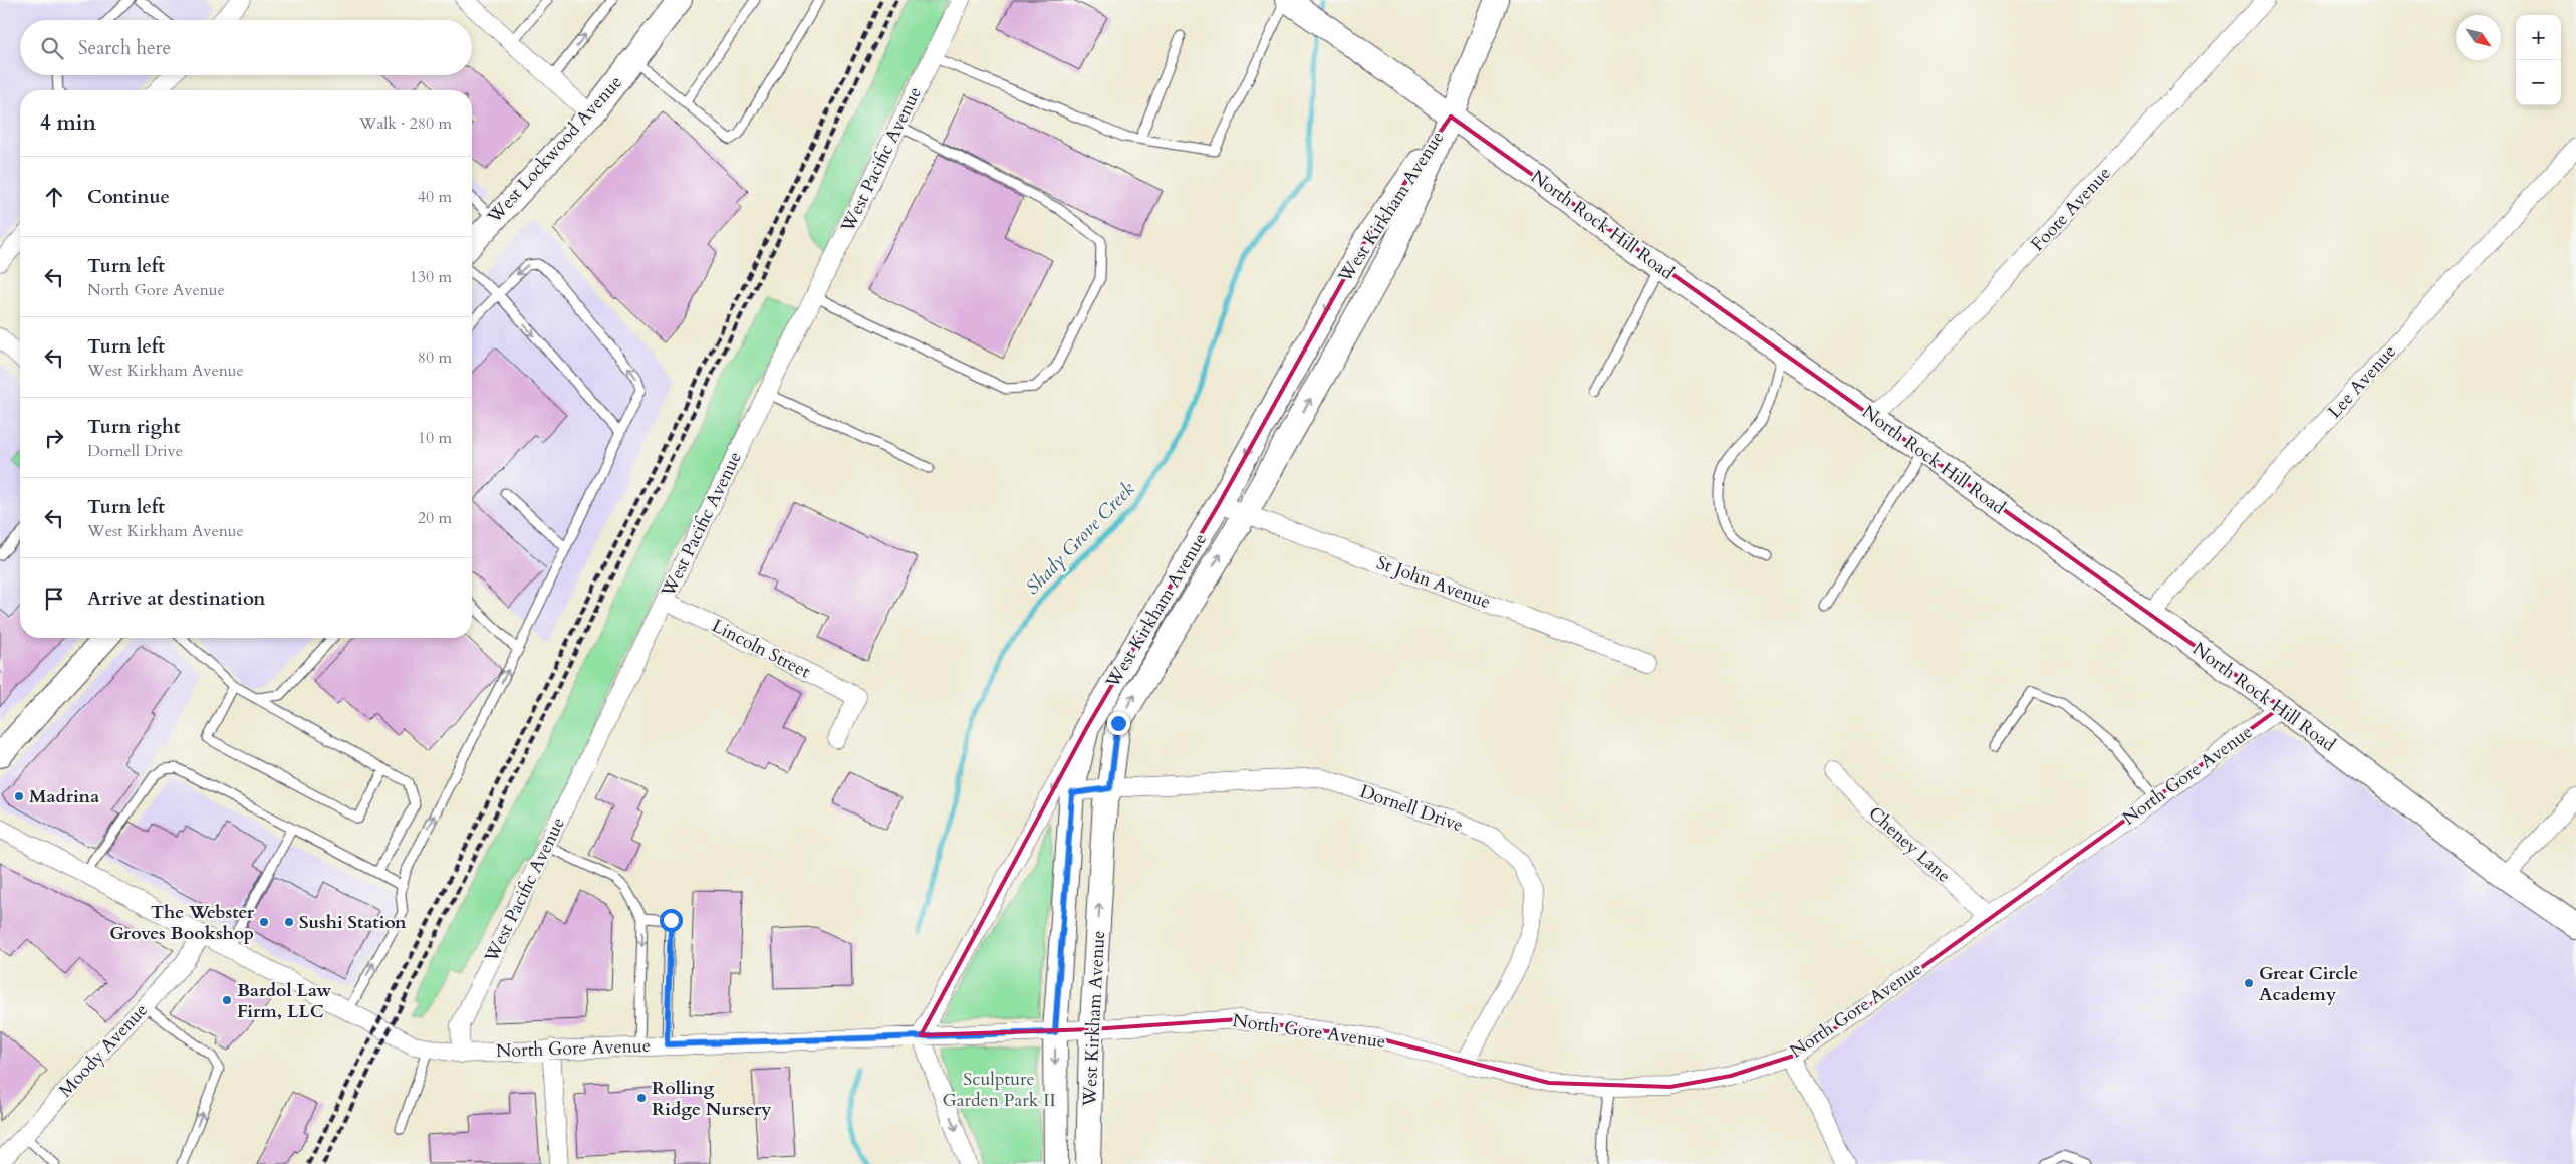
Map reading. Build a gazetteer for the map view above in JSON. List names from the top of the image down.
{
  "streets": {
    "street": [
      "West Lockwood Avenue",
      "West Pacific Avenue",
      "West Kirkham Avenue",
      "Foote Avenue",
      "North Rock Hill Road",
      "Lee Avenue",
      "St John Avenue",
      "Lincoln Street",
      "North Gore Avenue",
      "Dornell Drive",
      "Cheney Lane",
      "Moody Avenue"
    ]
  },
  "crossings": [
    ["West Pacific Avenue", "Lincoln Street"],
    ["West Pacific Avenue", "North Gore Avenue"],
    ["West Kirkham Avenue", "North Rock Hill Road"],
    ["West Kirkham Avenue", "St John Avenue"],
    ["West Kirkham Avenue", "North Gore Avenue"],
    ["West Kirkham Avenue", "Dornell Drive"],
    ["Foote Avenue", "North Rock Hill Road"],
    ["North Rock Hill Road", "Lee Avenue"],
    ["North Rock Hill Road", "North Gore Avenue"],
    ["North Gore Avenue", "Dornell Drive"],
    ["North Gore Avenue", "Cheney Lane"],
    ["North Gore Avenue", "Moody Avenue"]
  ],
  "water": ["Shady Grove Creek"],
  "parks": ["Sculpture Garden Park II"],
  "places": [
    "Madrina",
    "The Webster Groves Bookshop",
    "Sushi Station",
    "Great Circle Academy",
    "Bardol Law Firm, LLC",
    "Rolling Ridge Nursery"
  ],
  "north": "bottom right",
  "page": {
    "map_buttons": ["+", "−"],
    "search": "Search here",
    "heading": ["4 min", "Walk · 280 m"],
    "list": [
      ["Continue", "40 m"],
      ["Turn left", "North Gore Avenue", "130 m"],
      ["Turn left", "West Kirkham Avenue", "80 m"],
      ["Turn right", "Dornell Drive", "10 m"],
      ["Turn left", "West Kirkham Avenue", "20 m"],
      "Arrive at destination"
    ]
  }
}
